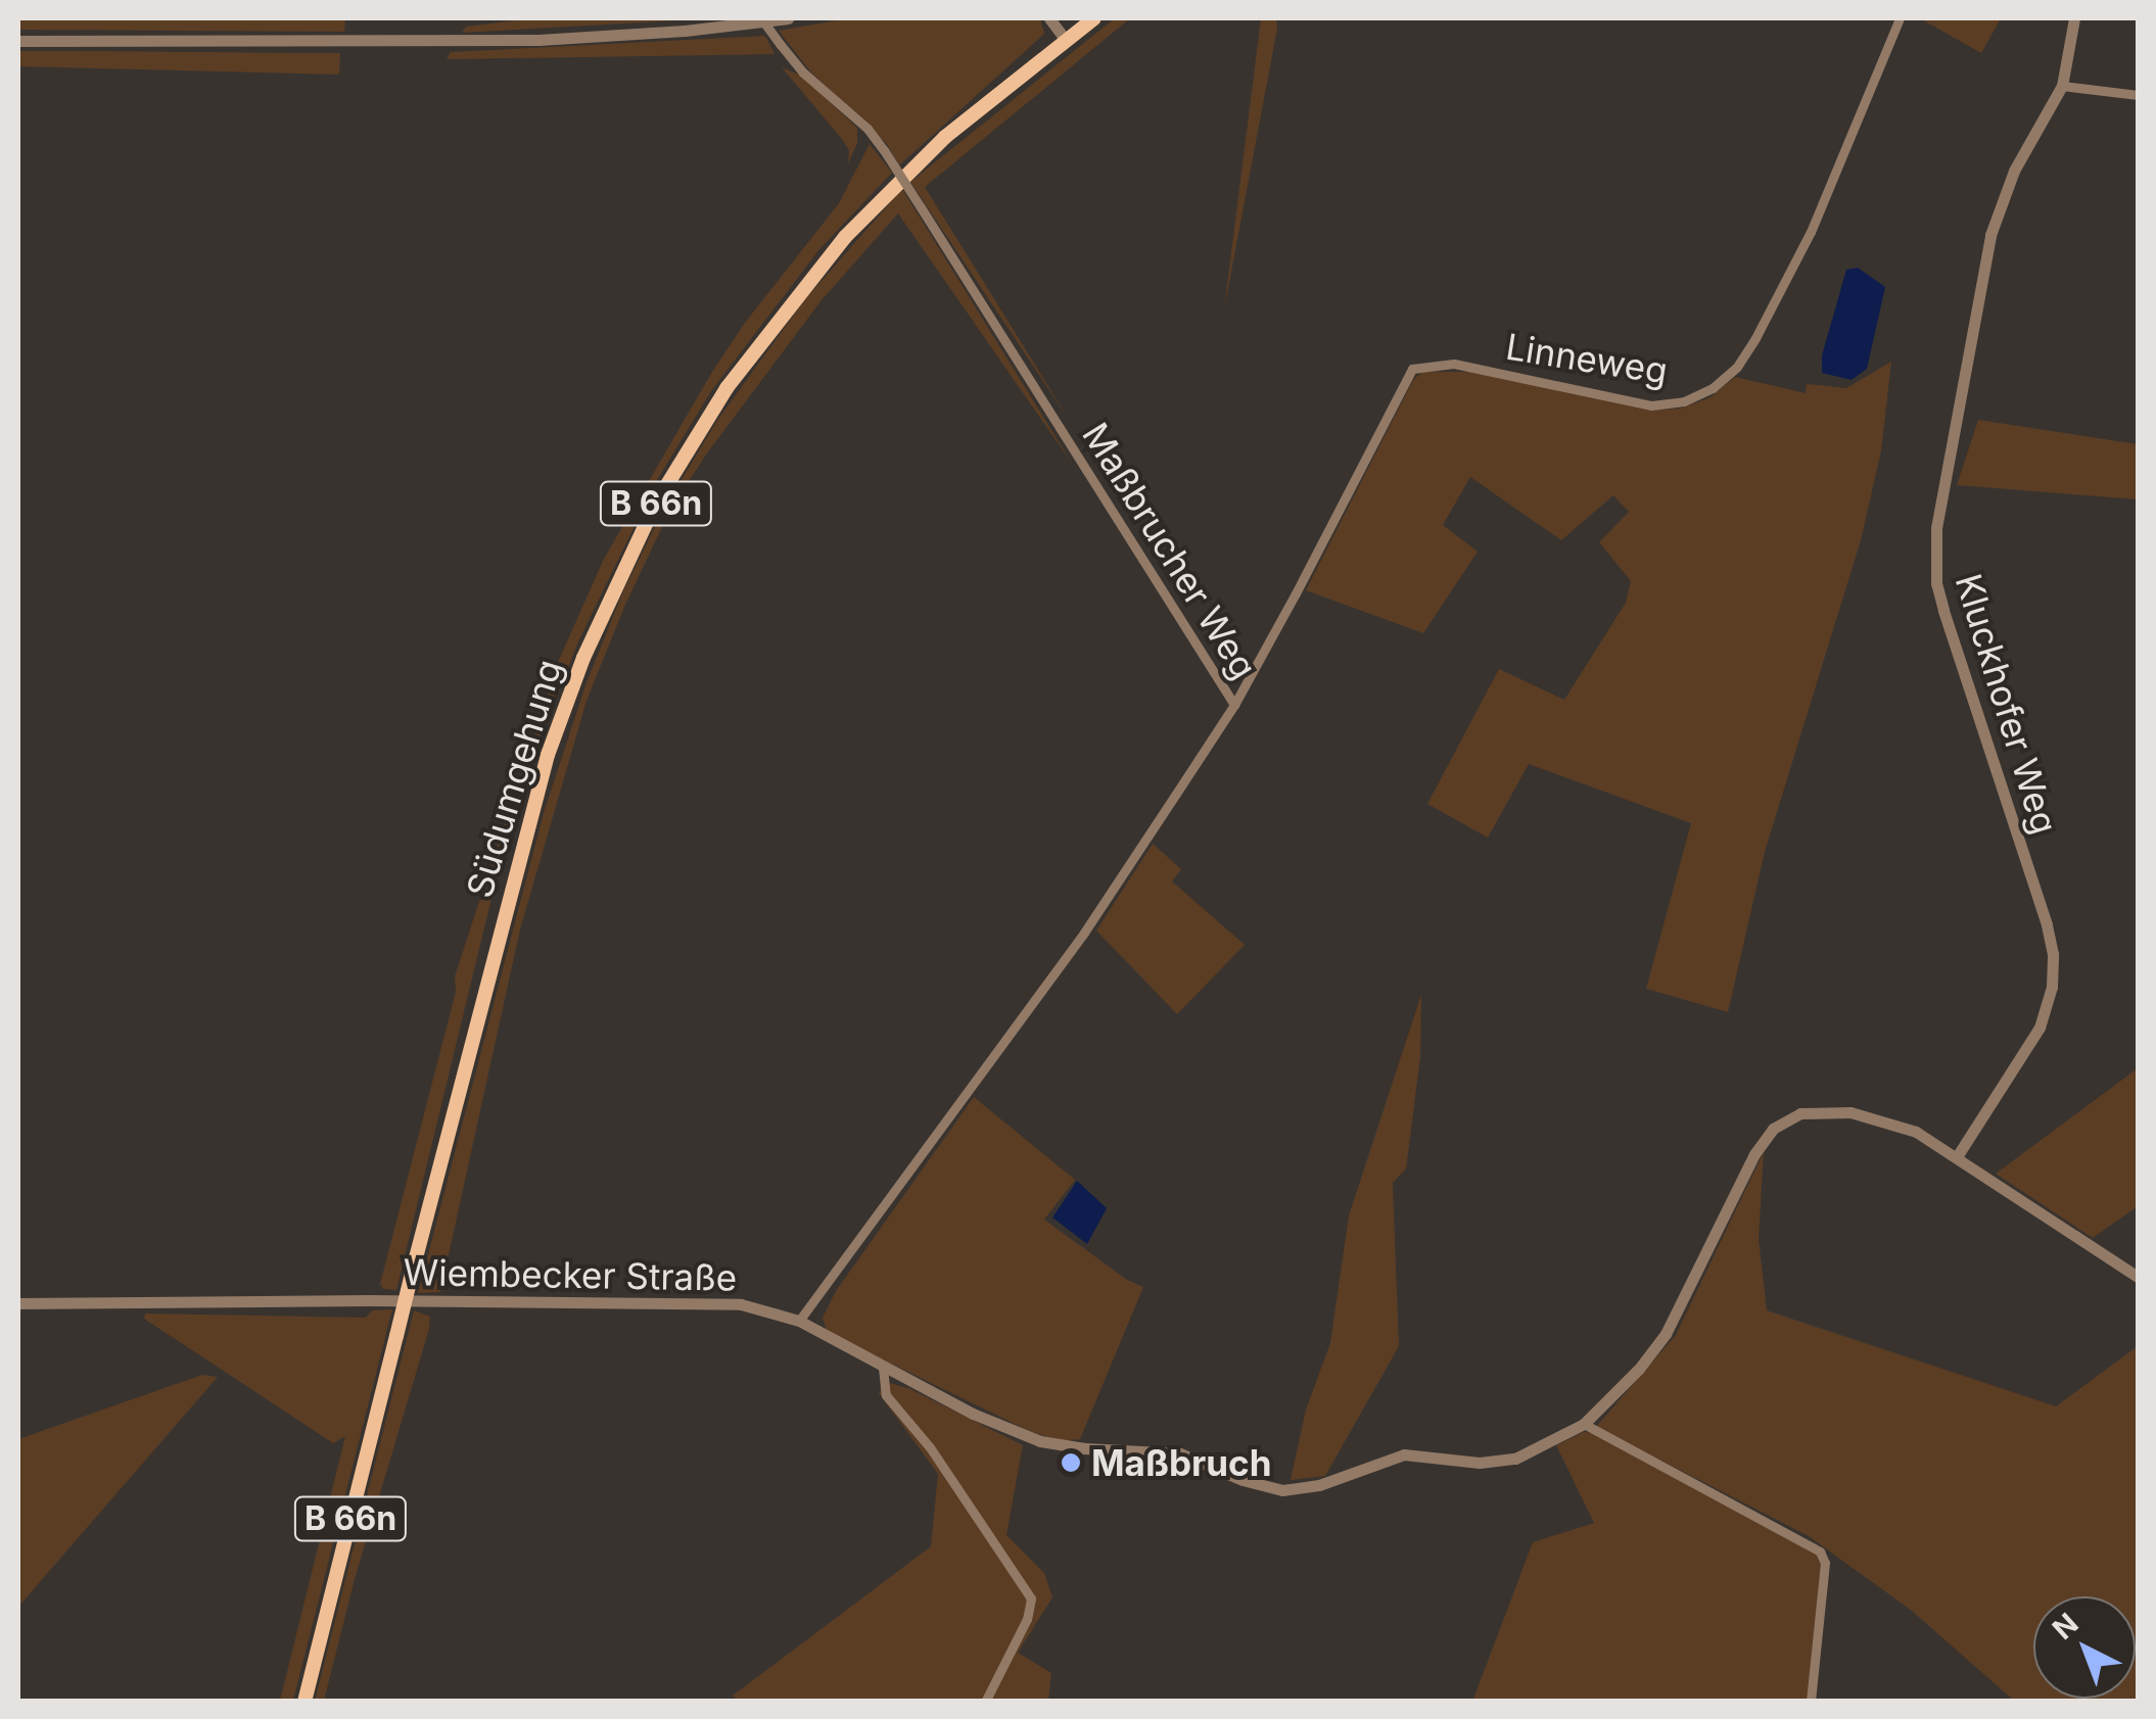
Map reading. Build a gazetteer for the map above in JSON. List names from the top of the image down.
{
  "streets": {
    "main road": ["B 66n", "Südumgehung"],
    "street": [
      "Linneweg",
      "Maßbrucher Weg",
      "Kluckhofer Weg",
      "Wiembecker Straße"
    ]
  },
  "crossings": [
    ["Linneweg", "Maßbrucher Weg"],
    ["Maßbrucher Weg", "Wiembecker Straße"],
    ["Kluckhofer Weg", "Wiembecker Straße"]
  ],
  "places": ["Maßbruch"],
  "north": "top left"
}
